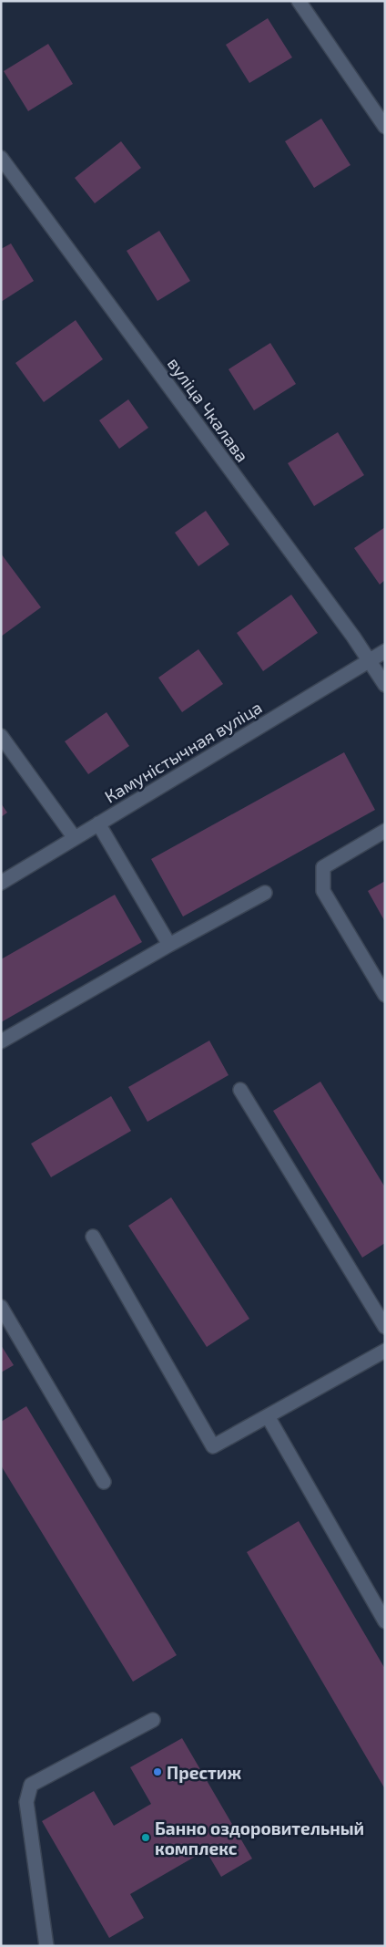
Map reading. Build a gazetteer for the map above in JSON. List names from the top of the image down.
{
  "streets": {
    "street": ["вуліца Чкалава", "Камуністычная вуліца"]
  },
  "crossings": [
    ["вуліца Чкалава", "Камуністычная вуліца"]
  ],
  "places": ["Престиж", "Банно оздоровительный комплекс"]
}
